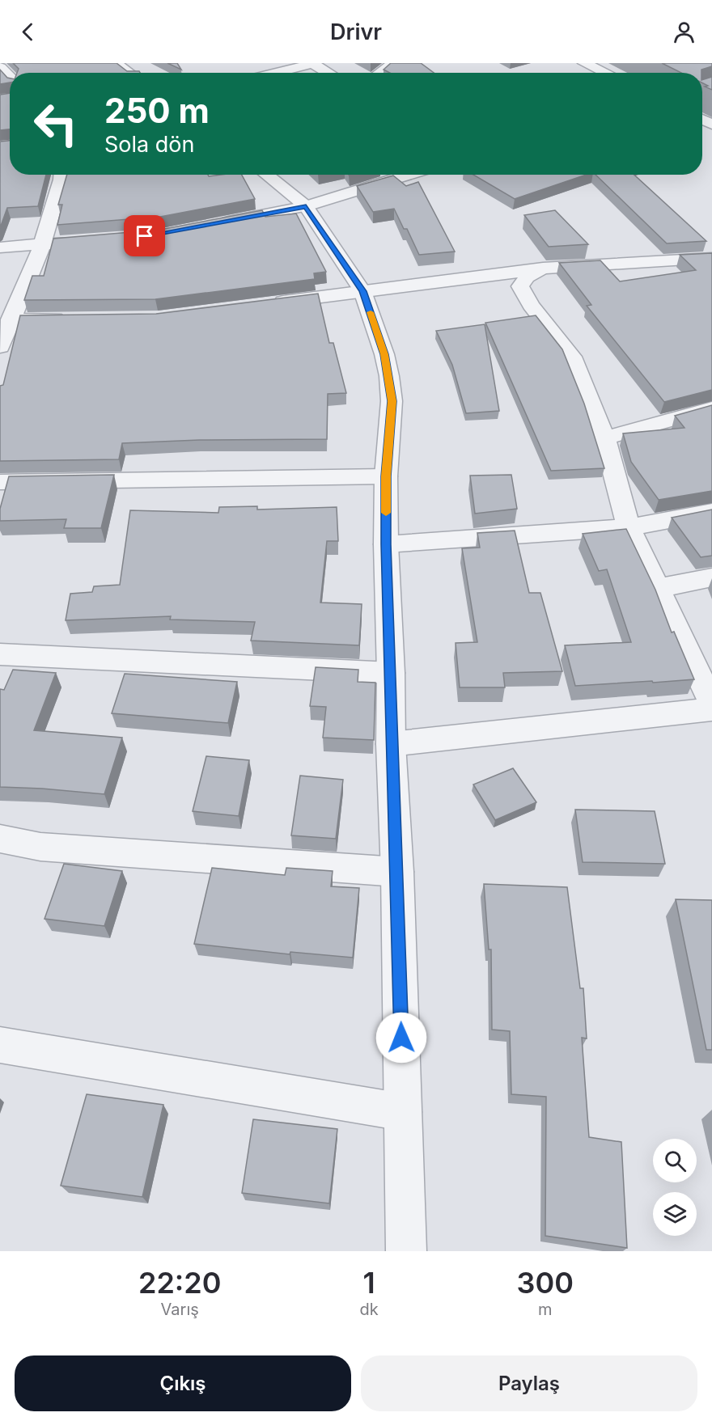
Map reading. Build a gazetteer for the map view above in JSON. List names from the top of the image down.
{
  "page": {
    "header": "Drivr",
    "turn": ["250 m", "Sola dön"],
    "eta": [
      "22:20",
      "Varış",
      "1",
      "dk",
      "300",
      "m"
    ],
    "buttons": ["Çıkış", "Paylaş"]
  }
}
